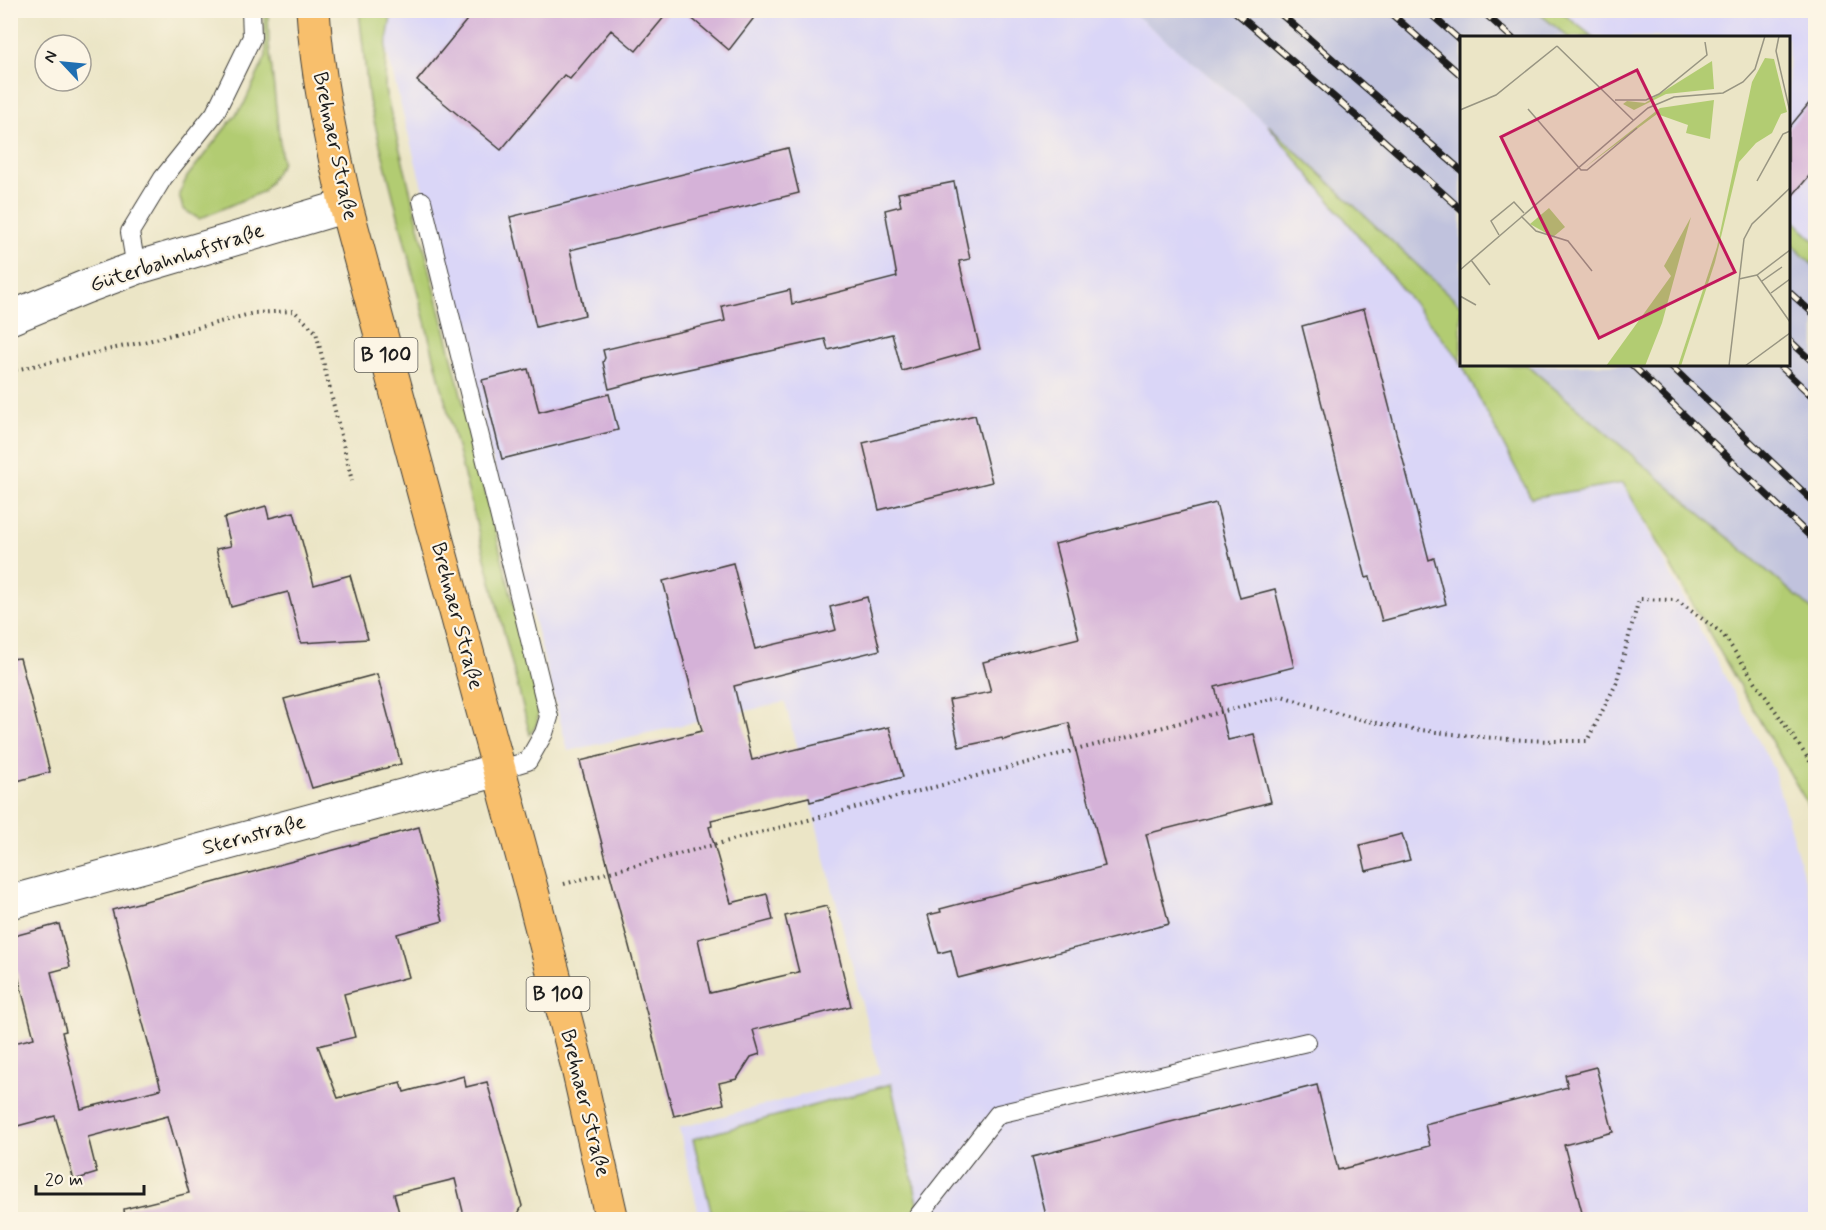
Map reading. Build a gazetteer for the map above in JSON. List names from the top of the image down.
{
  "streets": {
    "main road": ["Brehnaer Straße", "B 100"],
    "street": ["Güterbahnhofstraße", "Sternstraße"]
  },
  "crossings": [
    ["Brehnaer Straße", "Güterbahnhofstraße"],
    ["Brehnaer Straße", "Sternstraße"]
  ],
  "scale_bar": "20 m",
  "north": "top left"
}
